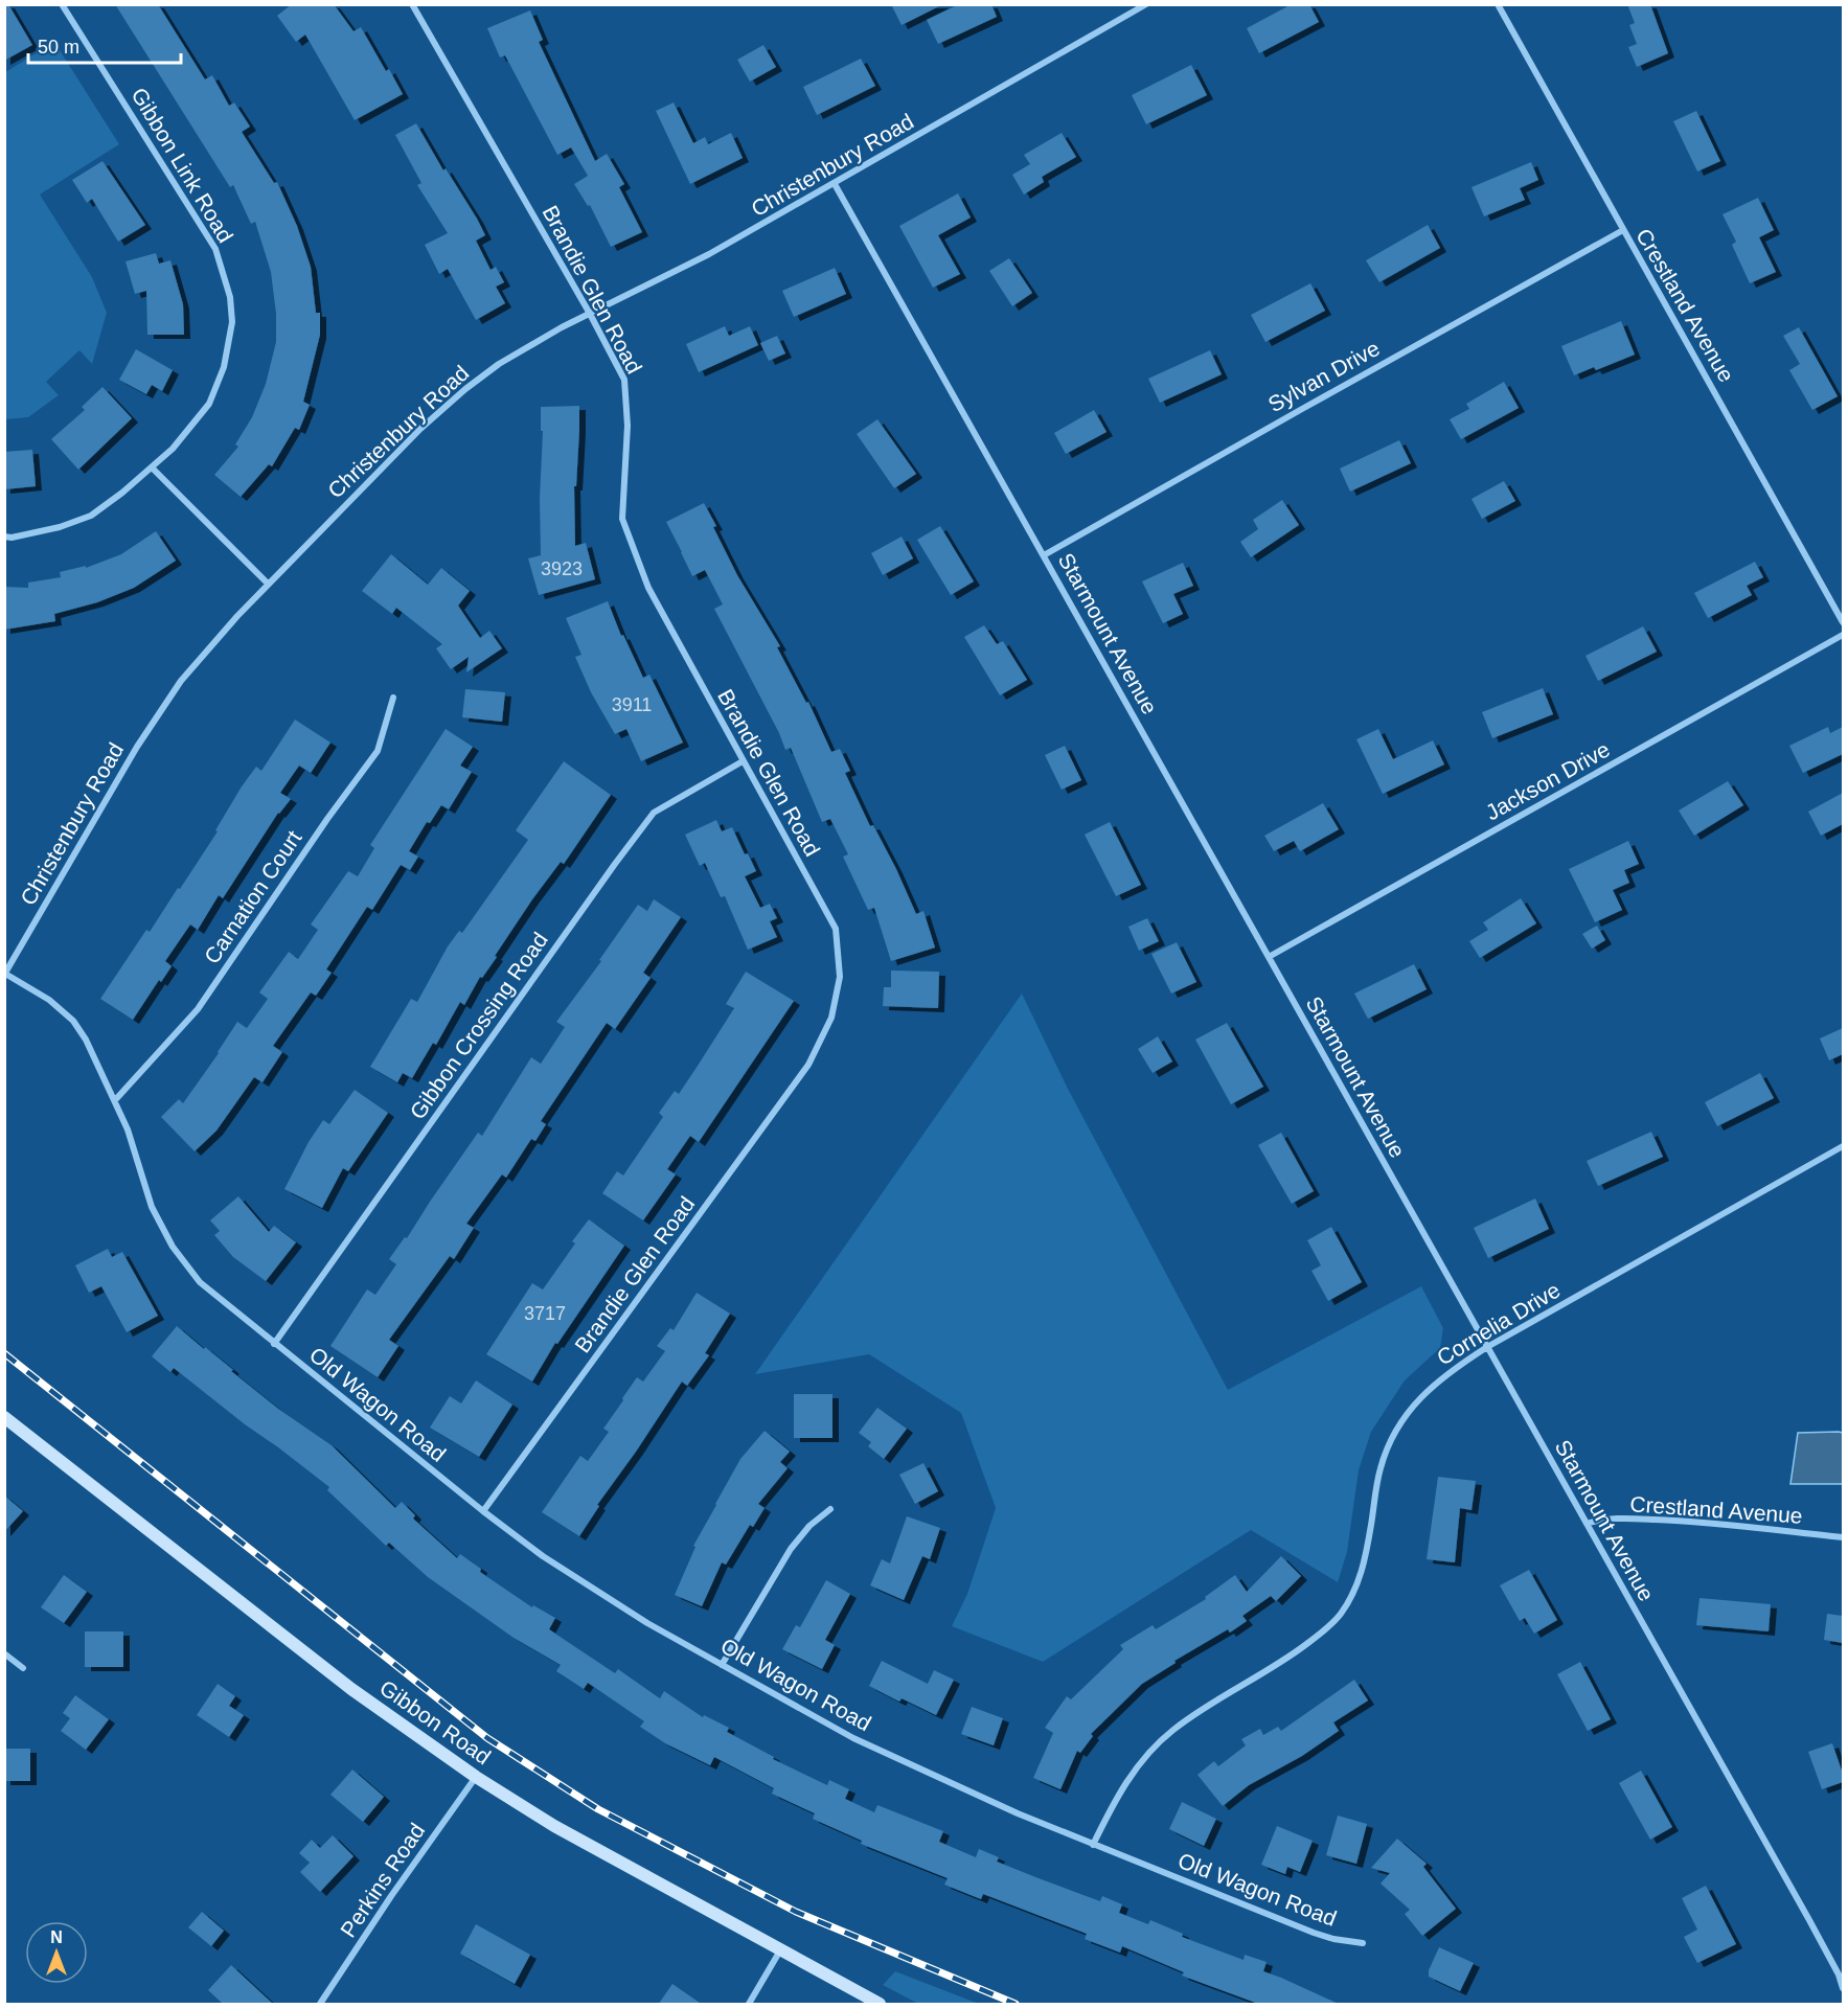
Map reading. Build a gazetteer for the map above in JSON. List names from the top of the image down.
{
  "streets": {
    "main road": ["Gibbon Road"],
    "street": [
      "Gibbon Link Road",
      "Christenbury Road",
      "Brandie Glen Road",
      "Crestland Avenue",
      "Sylvan Drive",
      "Starmount Avenue",
      "Jackson Drive",
      "Carnation Court",
      "Gibbon Crossing Road",
      "Cornelia Drive",
      "Old Wagon Road",
      "Perkins Road"
    ]
  },
  "crossings": [
    ["Christenbury Road", "Brandie Glen Road"],
    ["Christenbury Road", "Starmount Avenue"],
    ["Christenbury Road", "Old Wagon Road"],
    ["Brandie Glen Road", "Gibbon Crossing Road"],
    ["Brandie Glen Road", "Old Wagon Road"],
    ["Crestland Avenue", "Sylvan Drive"],
    ["Crestland Avenue", "Starmount Avenue"],
    ["Sylvan Drive", "Starmount Avenue"],
    ["Starmount Avenue", "Jackson Drive"],
    ["Starmount Avenue", "Cornelia Drive"],
    ["Carnation Court", "Old Wagon Road"],
    ["Gibbon Crossing Road", "Old Wagon Road"],
    ["Cornelia Drive", "Old Wagon Road"],
    ["Gibbon Road", "Perkins Road"]
  ],
  "house_numbers": ["3923", "3911", "3717"],
  "scale_bar": "50 m",
  "north": "top"
}
